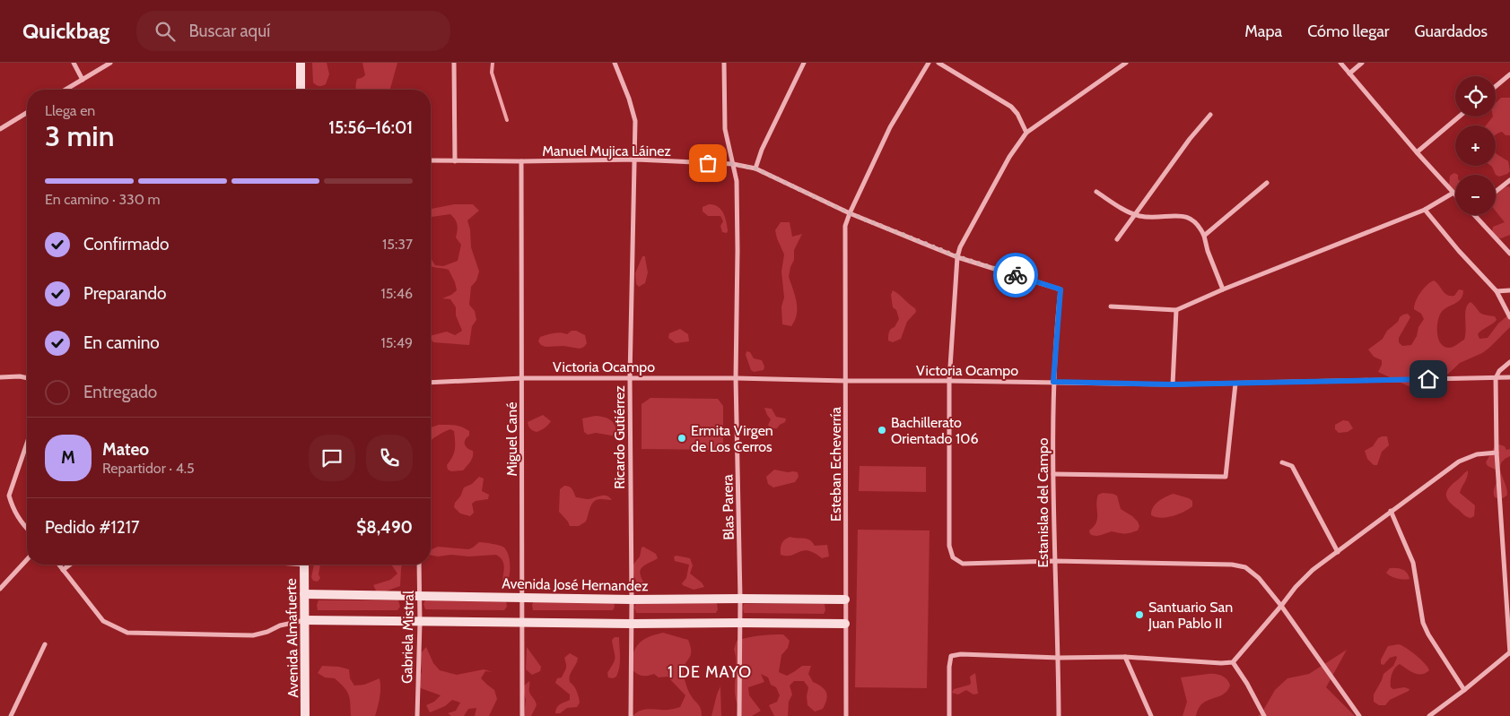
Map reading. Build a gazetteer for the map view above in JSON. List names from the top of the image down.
{
  "streets": {
    "street": [
      "Manuel Mujica Láinez",
      "Victoria Ocampo",
      "Ricardo Gutiérrez",
      "Miguel Cané",
      "Esteban Echeverría",
      "Estanislao del Campo",
      "Blas Parera",
      "Avenida José Hernandez",
      "Gabriela Mistral",
      "Avenida Almafuerte"
    ]
  },
  "crossings": [
    ["Manuel Mujica Láinez", "Ricardo Gutiérrez"],
    ["Manuel Mujica Láinez", "Miguel Cané"],
    ["Manuel Mujica Láinez", "Esteban Echeverría"],
    ["Manuel Mujica Láinez", "Estanislao del Campo"],
    ["Manuel Mujica Láinez", "Blas Parera"],
    ["Victoria Ocampo", "Ricardo Gutiérrez"],
    ["Victoria Ocampo", "Miguel Cané"],
    ["Victoria Ocampo", "Esteban Echeverría"],
    ["Victoria Ocampo", "Estanislao del Campo"],
    ["Victoria Ocampo", "Blas Parera"],
    ["Ricardo Gutiérrez", "Avenida José Hernandez"],
    ["Miguel Cané", "Avenida José Hernandez"],
    ["Esteban Echeverría", "Avenida José Hernandez"],
    ["Blas Parera", "Avenida José Hernandez"],
    ["Avenida José Hernandez", "Gabriela Mistral"],
    ["Avenida José Hernandez", "Avenida Almafuerte"]
  ],
  "districts": ["1 DE MAYO"],
  "places": ["Bachillerato Orientado 106", "Ermita Virgen de Los Cerros", "Santuario San Juan Pablo II"],
  "page": {
    "header": "Quickbag",
    "search": "Buscar aquí",
    "nav": ["Mapa", "Cómo llegar", "Guardados"],
    "map_buttons": ["+", "−"],
    "heading": ["3 min", "Llega en", "15:56–16:01"],
    "panel": [
      "Mateo",
      "Repartidor · 4.5",
      "Pedido #1217",
      "$8,490"
    ],
    "bar": "En camino · 330 m",
    "list": [
      ["Confirmado", "15:37"],
      ["Preparando", "15:46"],
      ["En camino", "15:49"],
      "Entregado"
    ],
    "round": "M"
  }
}
